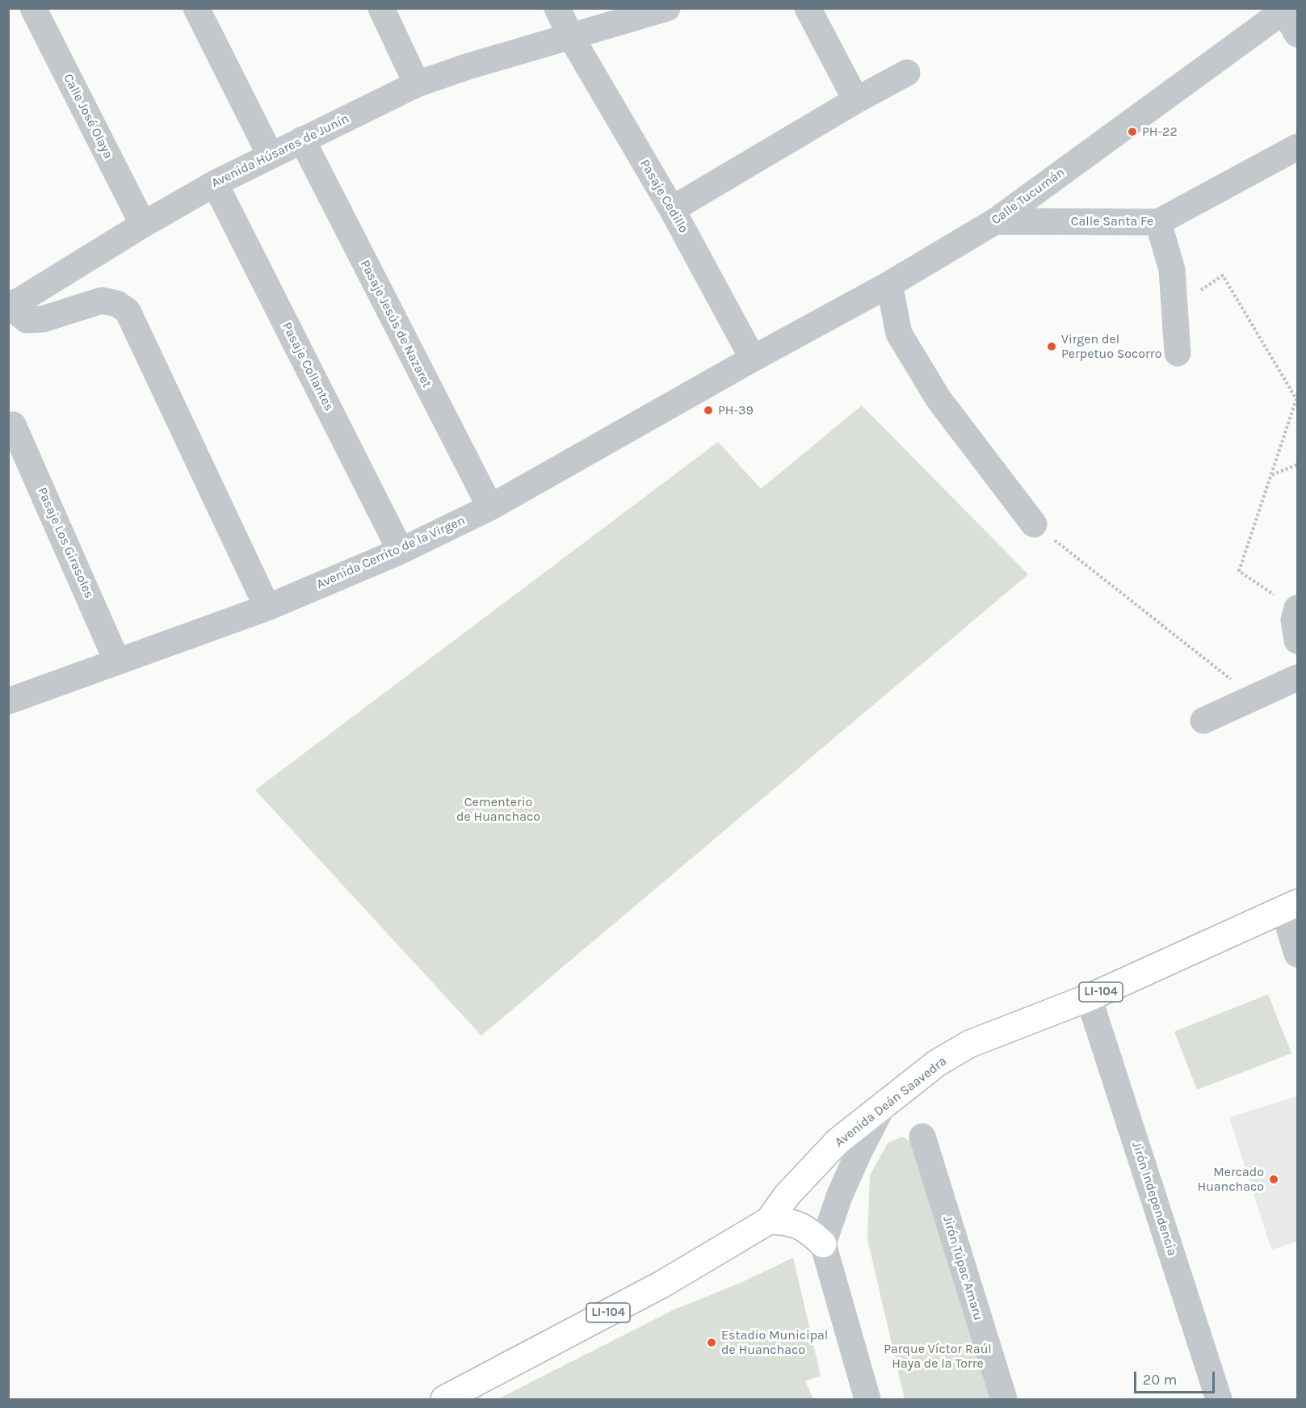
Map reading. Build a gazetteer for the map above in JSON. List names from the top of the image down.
{
  "streets": {
    "main road": ["LI-104", "Avenida Deán Saavedra"],
    "street": [
      "Calle José Olaya",
      "Avenida Húsares de Junín",
      "Pasaje Cedillo",
      "Calle Tucumán",
      "Calle Santa Fe",
      "Pasaje Jesús de Nazaret",
      "Pasaje Collantes",
      "Pasaje Los Girasoles",
      "Avenida Cerrito de la Virgen",
      "Jirón Independencia",
      "Jirón Túpac Amaru"
    ]
  },
  "crossings": [
    ["Calle José Olaya", "Avenida Húsares de Junín"],
    ["Avenida Húsares de Junín", "Pasaje Cedillo"],
    ["Avenida Húsares de Junín", "Pasaje Jesús de Nazaret"],
    ["Avenida Húsares de Junín", "Pasaje Collantes"],
    ["Pasaje Cedillo", "Calle Tucumán"],
    ["Pasaje Cedillo", "Avenida Cerrito de la Virgen"],
    ["Calle Tucumán", "Calle Santa Fe"],
    ["Calle Tucumán", "Avenida Cerrito de la Virgen"],
    ["Pasaje Jesús de Nazaret", "Avenida Cerrito de la Virgen"],
    ["Pasaje Collantes", "Avenida Cerrito de la Virgen"],
    ["Pasaje Los Girasoles", "Avenida Cerrito de la Virgen"],
    ["Avenida Deán Saavedra", "Jirón Independencia"]
  ],
  "parks": ["Cementerio de Huanchaco", "Parque Víctor Raúl Haya de la Torre"],
  "places": [
    "PH-22",
    "Virgen del Perpetuo Socorro",
    "PH-39",
    "Mercado Huanchaco",
    "Estadio Municipal de Huanchaco"
  ],
  "scale_bar": "20 m"
}
